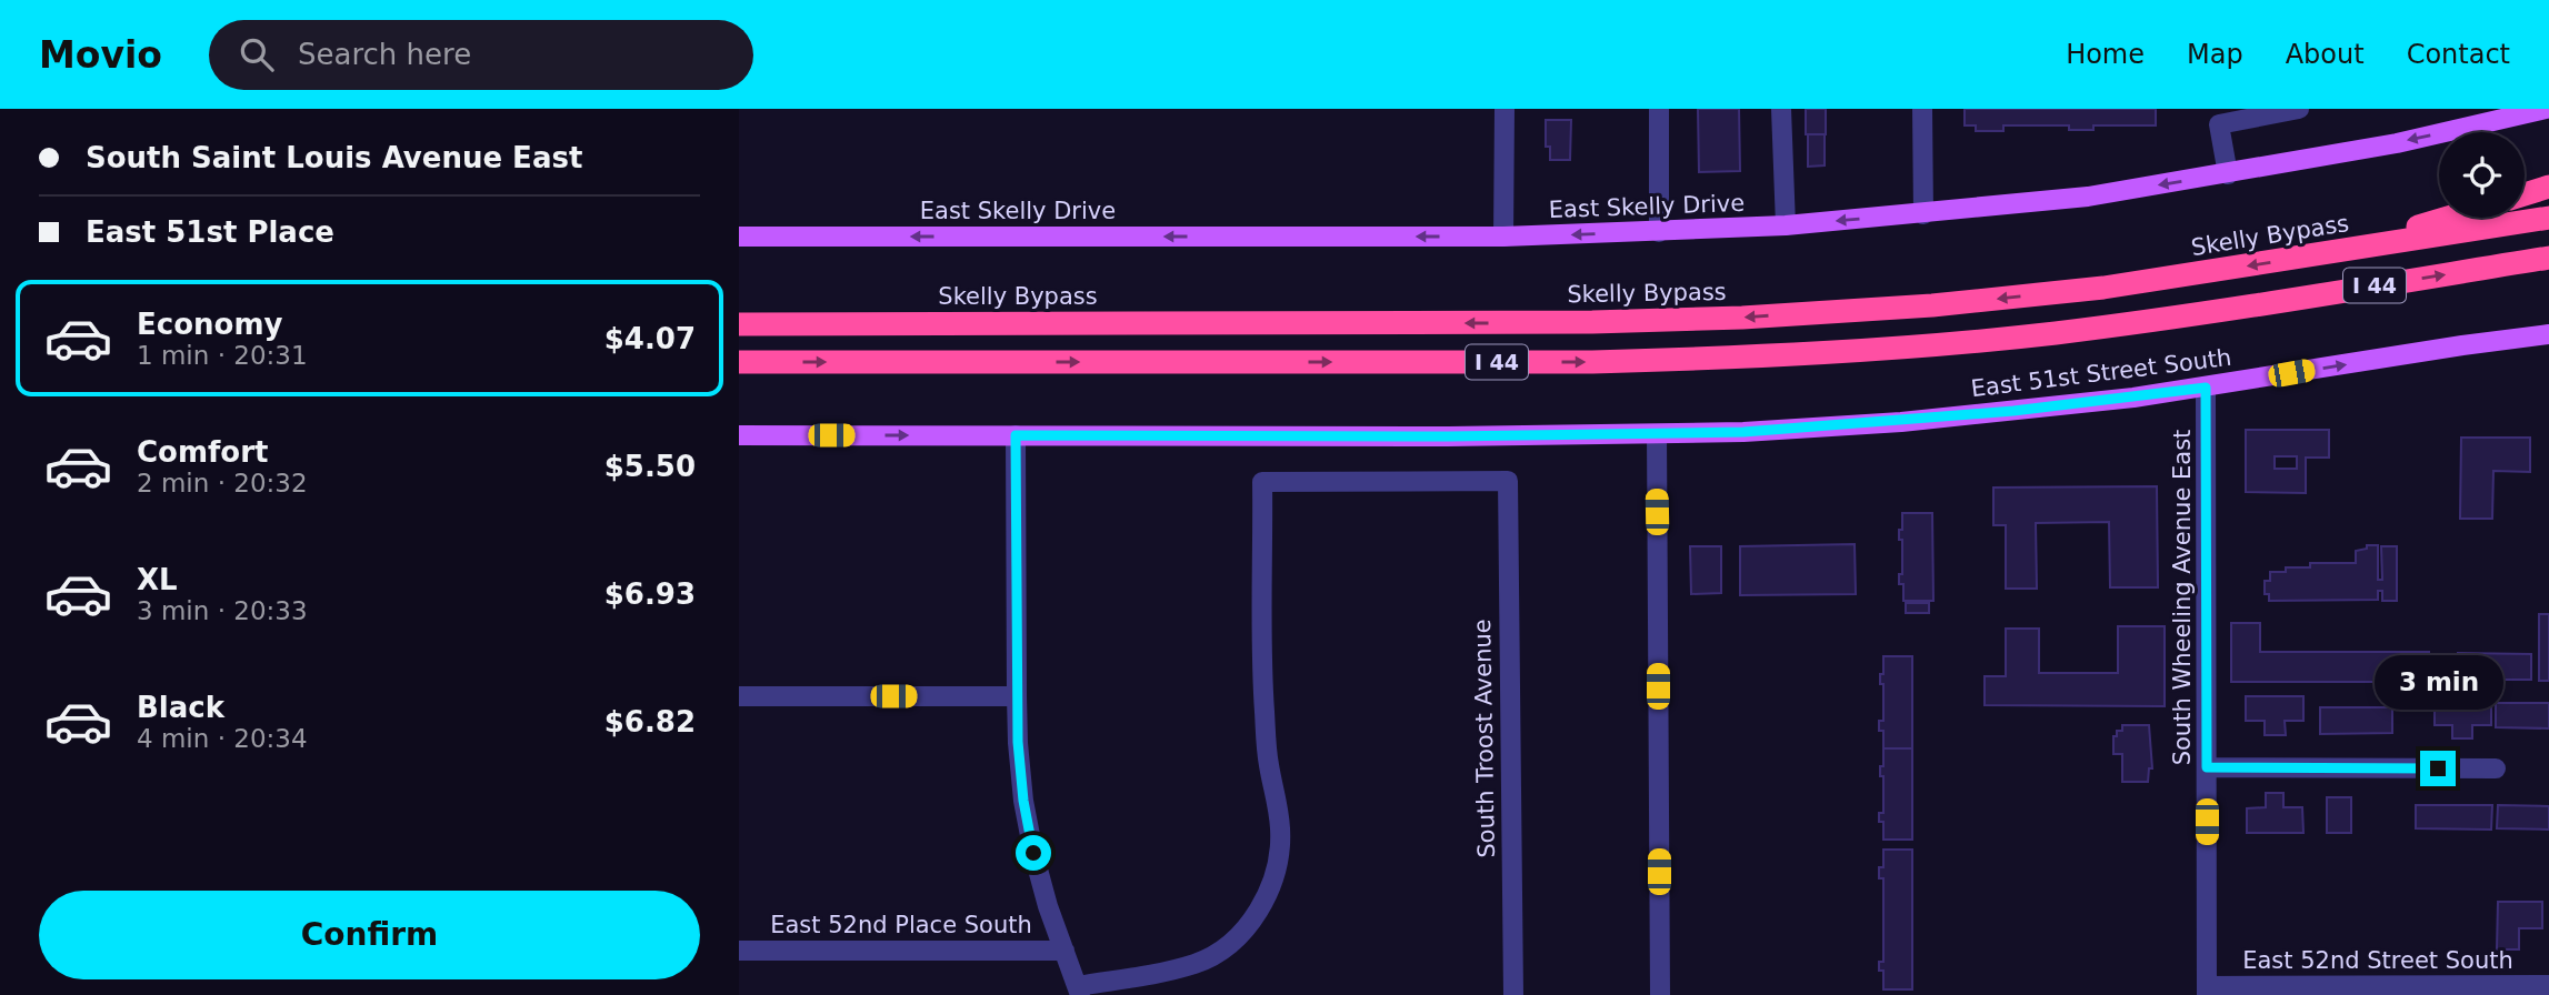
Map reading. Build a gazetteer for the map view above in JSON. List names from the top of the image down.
{
  "streets": {
    "highway": ["Skelly Bypass", "I 44"],
    "main road": ["East Skelly Drive", "East 51st Street South"],
    "street": [
      "South Wheeling Avenue East",
      "South Troost Avenue",
      "East 52nd Place South",
      "East 52nd Street South"
    ]
  },
  "crossings": [
    ["East 51st Street South", "South Wheeling Avenue East"],
    ["South Wheeling Avenue East", "East 52nd Street South"]
  ],
  "one_way": ["East Skelly Drive", "East 51st Street South"],
  "page": {
    "header": "Movio",
    "search": "Search here",
    "nav": [
      "Home",
      "Map",
      "About",
      "Contact"
    ],
    "banner": ["South Saint Louis Avenue East", "East 51st Place"],
    "list": [
      {
        "name": "Economy",
        "note": "1 min · 20:31",
        "value": "$4.07"
      },
      {
        "name": "Comfort",
        "note": "2 min · 20:32",
        "value": "$5.50"
      },
      {
        "name": "XL",
        "note": "3 min · 20:33",
        "value": "$6.93"
      },
      {
        "name": "Black",
        "note": "4 min · 20:34",
        "value": "$6.82"
      }
    ],
    "bubble": "3 min",
    "buttons": "Confirm"
  }
}
